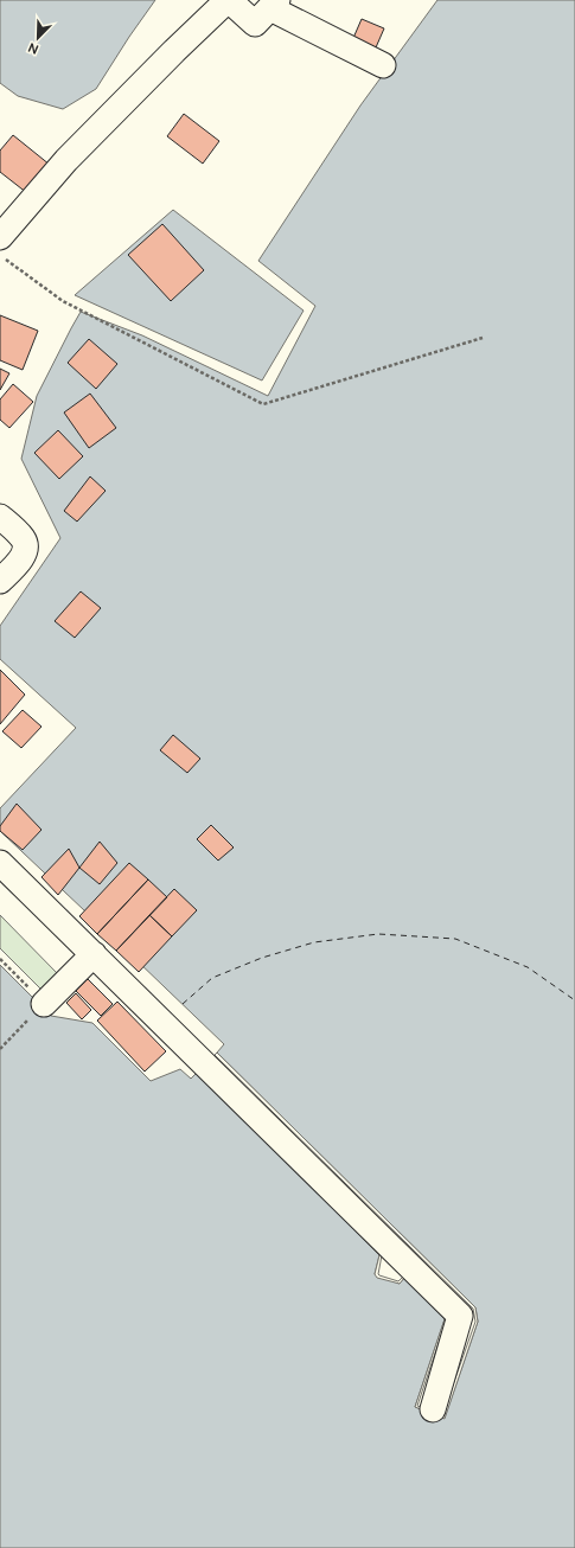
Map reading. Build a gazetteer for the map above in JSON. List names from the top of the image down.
{
  "north": "bottom left"
}
